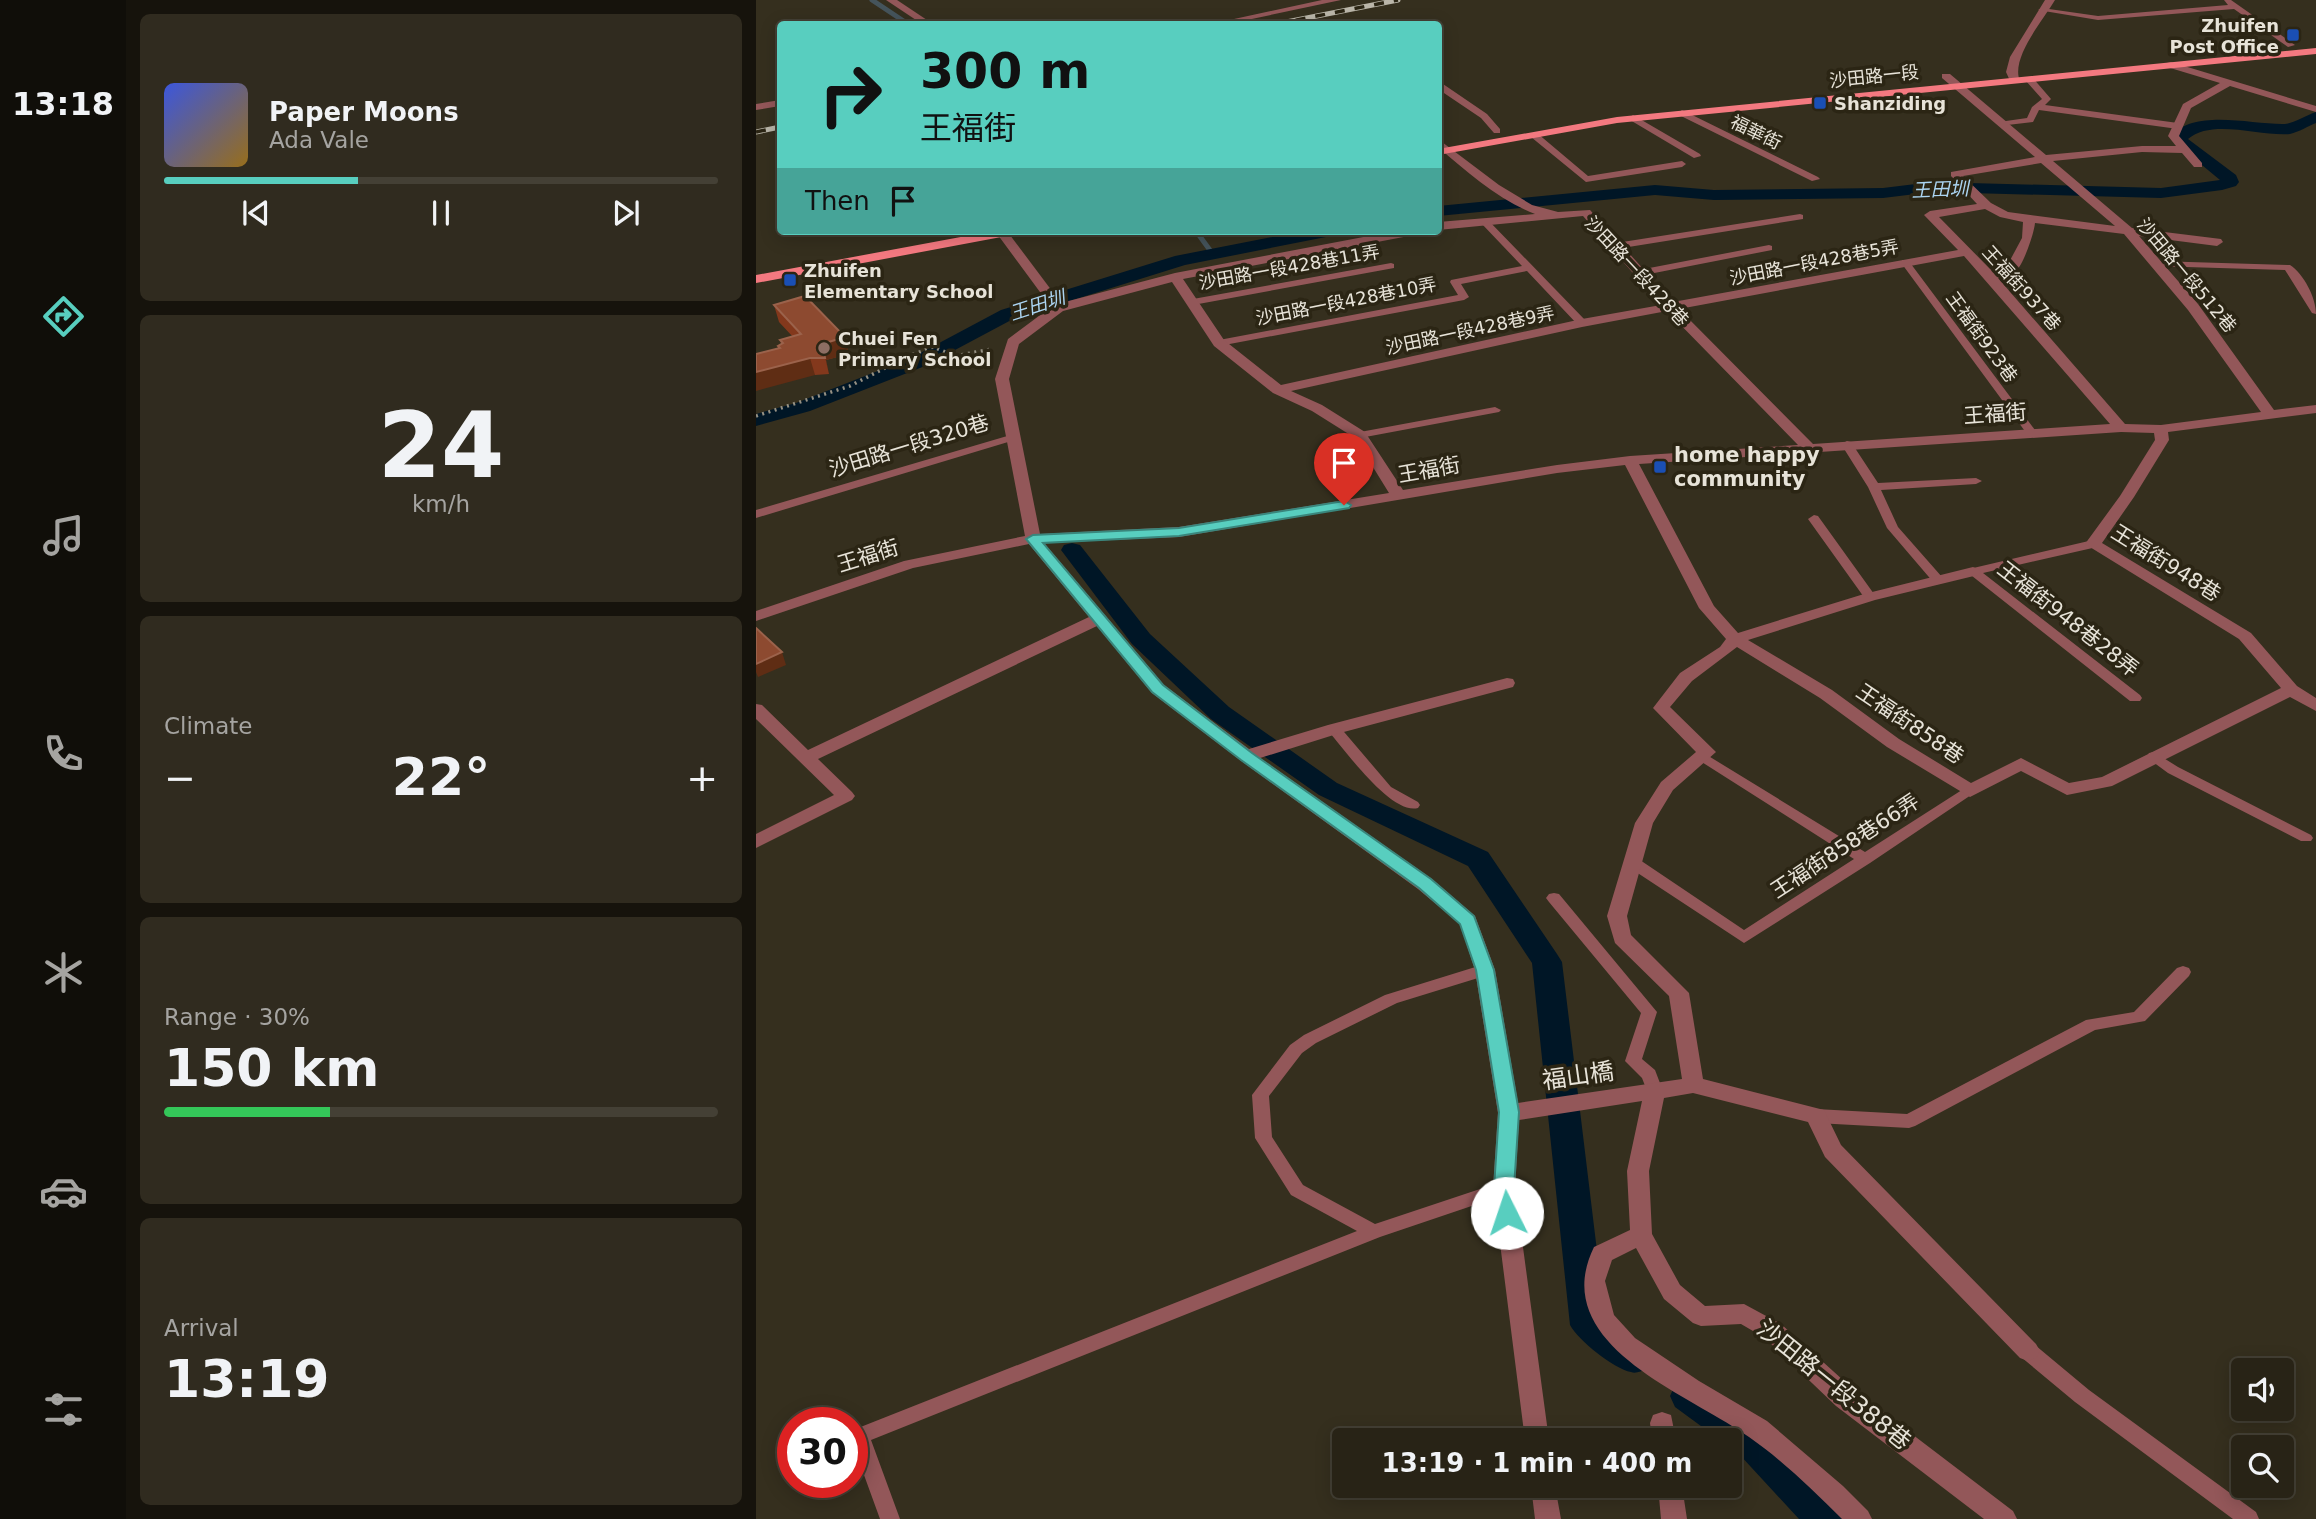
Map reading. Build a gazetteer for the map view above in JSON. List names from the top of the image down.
{
  "streets": {
    "main road": ["沙田路一段"],
    "street": [
      "沙田路一段428巷5弄",
      "沙田路一段428巷",
      "沙田路一段512巷",
      "王福街937巷",
      "沙田路一段428巷9弄",
      "王福街",
      "沙田路一段320巷",
      "王福街948巷",
      "王福街858巷",
      "福山橋",
      "沙田路一段388巷"
    ],
    "lane": [
      "福華街",
      "沙田路一段428巷11弄",
      "沙田路一段428巷10弄",
      "王福街923巷",
      "王福街948巷28弄",
      "王福街858巷66弄"
    ]
  },
  "crossings": [
    ["沙田路一段", "福華街"],
    ["沙田路一段", "沙田路一段512巷"],
    ["沙田路一段428巷5弄", "沙田路一段428巷"],
    ["沙田路一段428巷5弄", "王福街937巷"],
    ["沙田路一段428巷5弄", "沙田路一段428巷9弄"],
    ["沙田路一段428巷5弄", "王福街923巷"],
    ["沙田路一段428巷", "沙田路一段428巷9弄"],
    ["沙田路一段428巷", "王福街"],
    ["王福街937巷", "王福街"],
    ["王福街923巷", "王福街"],
    ["王福街", "沙田路一段320巷"],
    ["王福街", "王福街858巷"],
    ["王福街948巷", "王福街948巷28弄"],
    ["王福街948巷", "王福街858巷"],
    ["王福街858巷", "王福街858巷66弄"],
    ["福山橋", "沙田路一段388巷"]
  ],
  "water": ["王田圳"],
  "places": {
    "transit": [
      "Zhuifen Post Office",
      "Shanziding",
      "Zhuifen Elementary School",
      "home happy community"
    ],
    "other": ["Chuei Fen Primary School"]
  },
  "page": {
    "tabs": "13:18",
    "turn": ["300 m", "王福街"],
    "song": ["Paper Moons", "Ada Vale"],
    "then": "Then",
    "tile": [
      ["24", "km/h"],
      "Climate",
      ["Range · 30%", "150 km"],
      ["Arrival", "13:19"]
    ],
    "heat": ["−", "22°", "+"],
    "limit": "30",
    "trip": "13:19 · 1 min · 400 m"
  }
}
